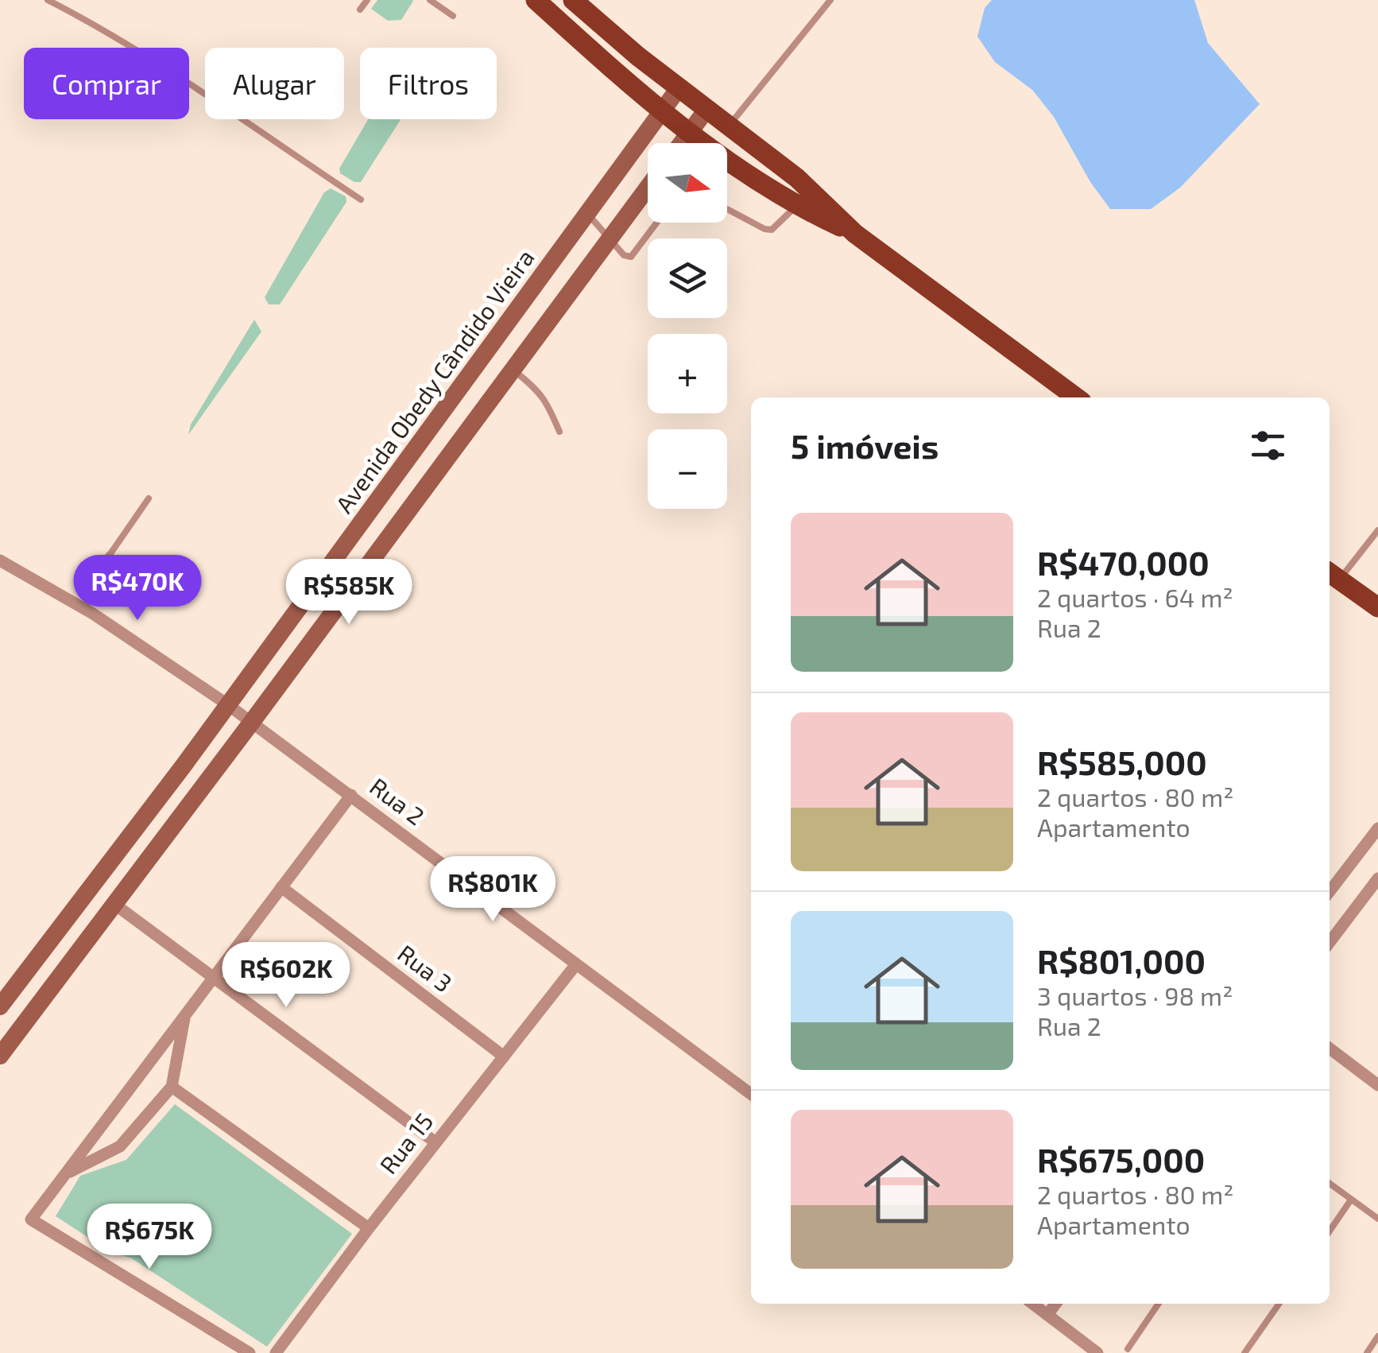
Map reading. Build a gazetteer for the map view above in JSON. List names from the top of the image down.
{
  "streets": {
    "main road": ["Avenida Obedy Cândido Vieira"],
    "street": ["Rua 2", "Rua 3", "Rua 15"]
  },
  "crossings": [
    ["Avenida Obedy Cândido Vieira", "Rua 2"],
    ["Rua 2", "Rua 15"],
    ["Rua 3", "Rua 15"]
  ],
  "north": "right",
  "page": {
    "chip": ["Comprar", "Alugar", "Filtros"],
    "map_buttons": ["+", "−"],
    "heading": "5 imóveis",
    "list": [
      {
        "name": "R$470,000",
        "note": "2 quartos · 64 m² · Rua 2"
      },
      {
        "name": "R$585,000",
        "note": "2 quartos · 80 m² · Apartamento"
      },
      {
        "name": "R$801,000",
        "note": "3 quartos · 98 m² · Rua 2"
      },
      {
        "name": "R$675,000",
        "note": "2 quartos · 80 m² · Apartamento"
      }
    ],
    "price": [
      "R$470K",
      "R$585K",
      "R$801K",
      "R$602K",
      "R$675K"
    ]
  }
}
